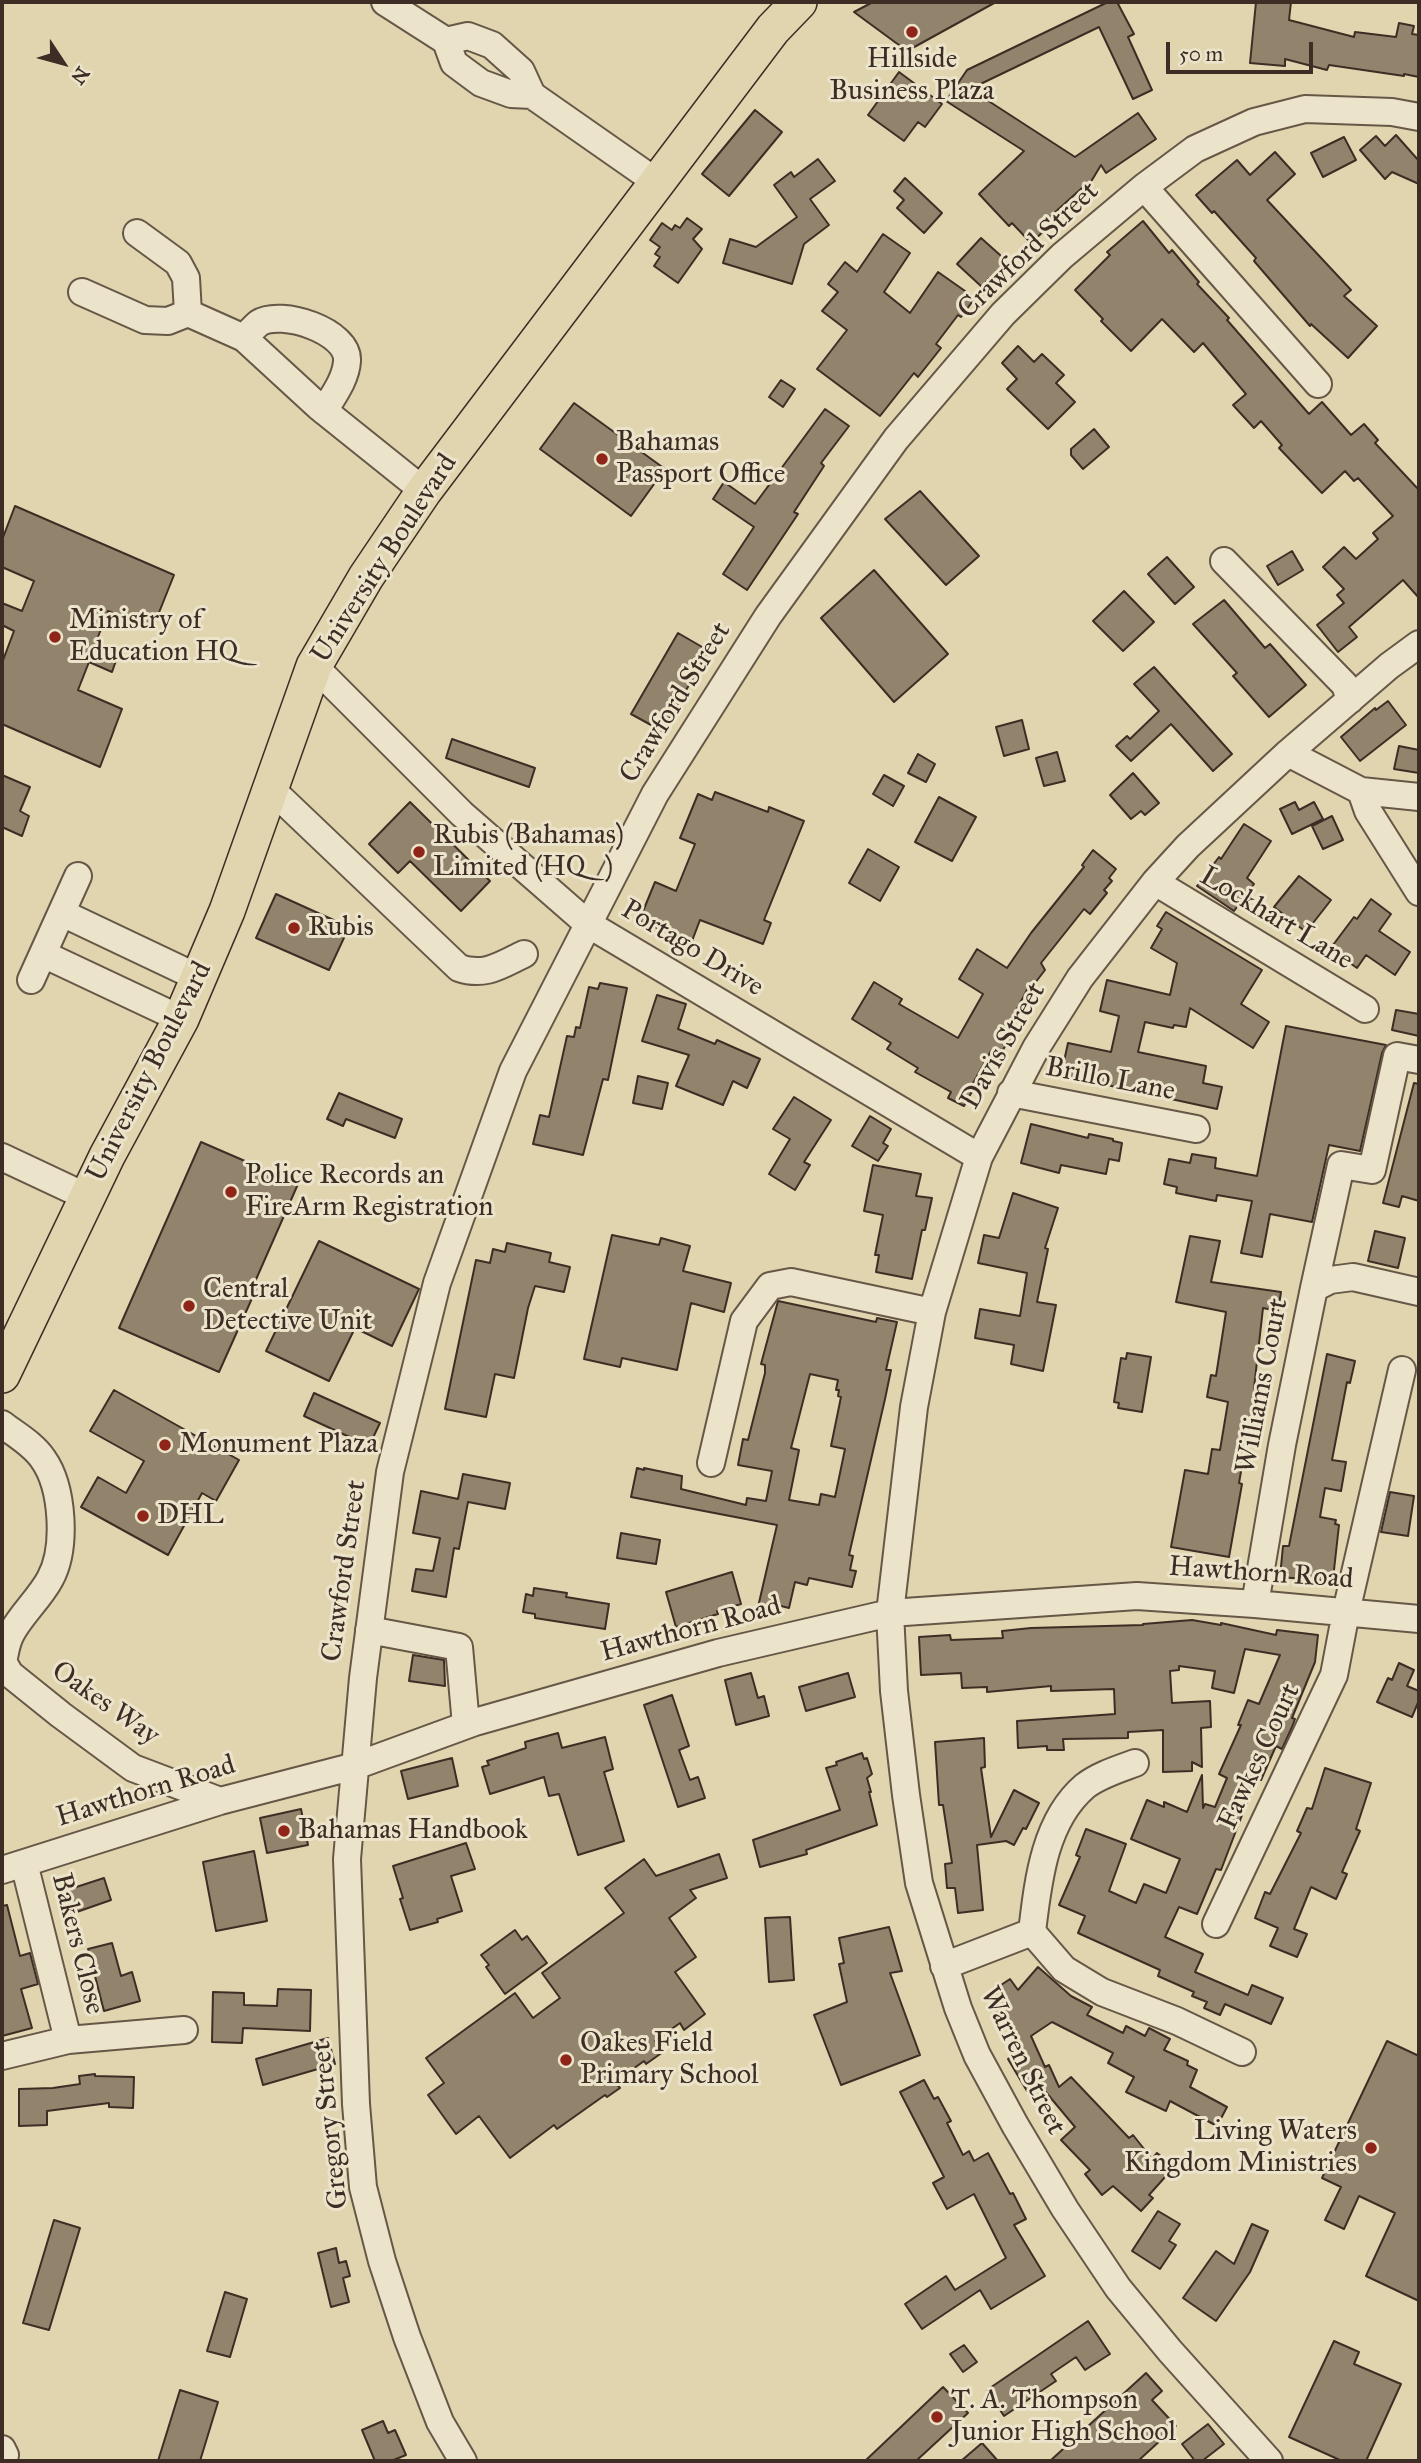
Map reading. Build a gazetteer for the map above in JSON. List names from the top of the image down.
{
  "streets": {
    "main road": ["University Boulevard"],
    "street": [
      "Crawford Street",
      "Lockhart Lane",
      "Portago Drive",
      "Davis Street",
      "Brillo Lane",
      "Williams Court",
      "Hawthorn Road",
      "Oakes Way",
      "Fawkes Court",
      "Bakers Close",
      "Warren Street",
      "Gregory Street"
    ]
  },
  "crossings": [
    ["Crawford Street", "Portago Drive"],
    ["Crawford Street", "Hawthorn Road"],
    ["Crawford Street", "Gregory Street"],
    ["University Boulevard", "Portago Drive"],
    ["Lockhart Lane", "Davis Street"],
    ["Portago Drive", "Davis Street"],
    ["Davis Street", "Brillo Lane"],
    ["Davis Street", "Hawthorn Road"],
    ["Davis Street", "Warren Street"],
    ["Williams Court", "Hawthorn Road"],
    ["Hawthorn Road", "Oakes Way"],
    ["Hawthorn Road", "Fawkes Court"],
    ["Hawthorn Road", "Bakers Close"],
    ["Hawthorn Road", "Warren Street"],
    ["Hawthorn Road", "Gregory Street"]
  ],
  "places": [
    "Hillside Business Plaza",
    "Bahamas Passport Office",
    "Ministry of Education HQ",
    "Rubis (Bahamas) Limited (HQ)",
    "Rubis",
    "Police Records an FireArm Registration",
    "Central Detective Unit",
    "Monument Plaza",
    "DHL",
    "Bahamas Handbook",
    "Oakes Field Primary School",
    "Living Waters Kingdom Ministries",
    "T. A. Thompson Junior High School"
  ],
  "scale_bar": "50 m",
  "north": "bottom right"
}
